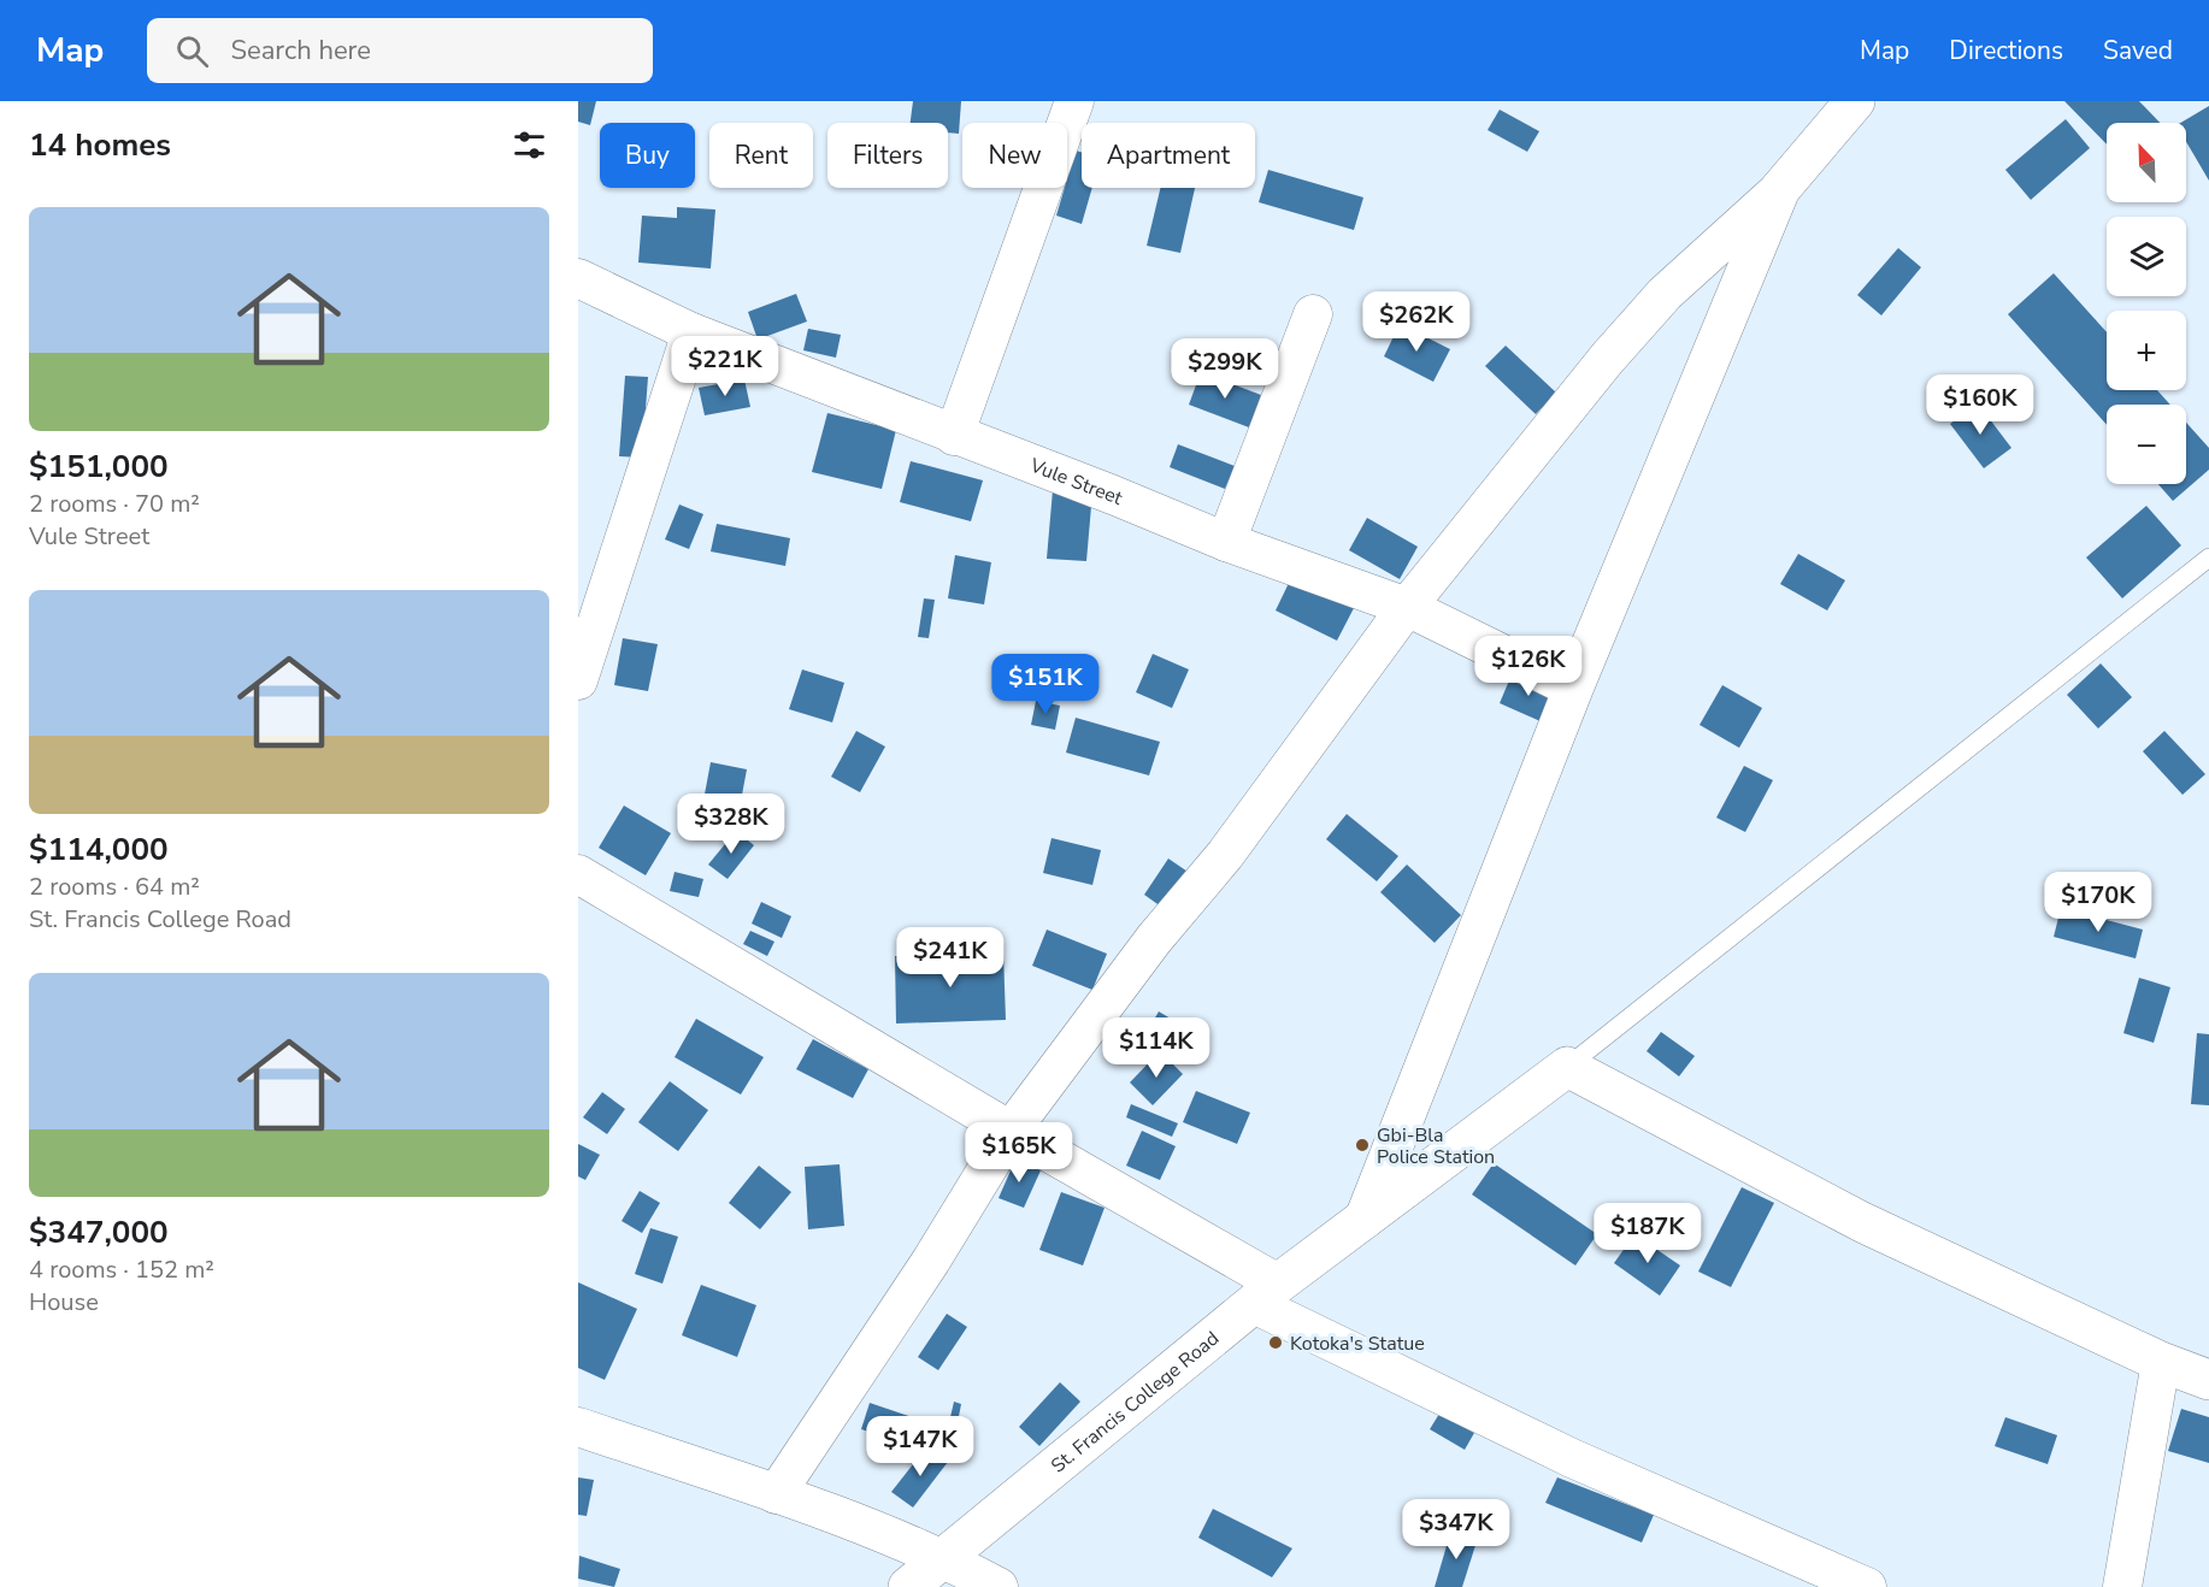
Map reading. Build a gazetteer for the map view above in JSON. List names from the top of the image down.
{
  "streets": {
    "main road": ["St. Francis College Road"],
    "street": ["Vule Street"]
  },
  "places": ["Gbi-Bla Police Station", "Kotoka's Statue"],
  "north": "top left",
  "page": {
    "header": "Map",
    "search": "Search here",
    "nav": ["Map", "Directions", "Saved"],
    "heading": "14 homes",
    "map_buttons": ["+", "−"],
    "chip": [
      "Buy",
      "Rent",
      "Filters",
      "New",
      "Apartment"
    ],
    "list": [
      {
        "name": "$151,000",
        "note": "2 rooms · 70 m² · Vule Street"
      },
      {
        "name": "$114,000",
        "note": "2 rooms · 64 m² · St. Francis College Road"
      },
      {
        "name": "$347,000",
        "note": "4 rooms · 152 m² · House"
      }
    ],
    "price": [
      "$262K",
      "$221K",
      "$299K",
      "$160K",
      "$126K",
      "$151K",
      "$328K",
      "$170K",
      "$241K",
      "$114K",
      "$165K",
      "$187K",
      "$147K",
      "$347K"
    ]
  }
}
